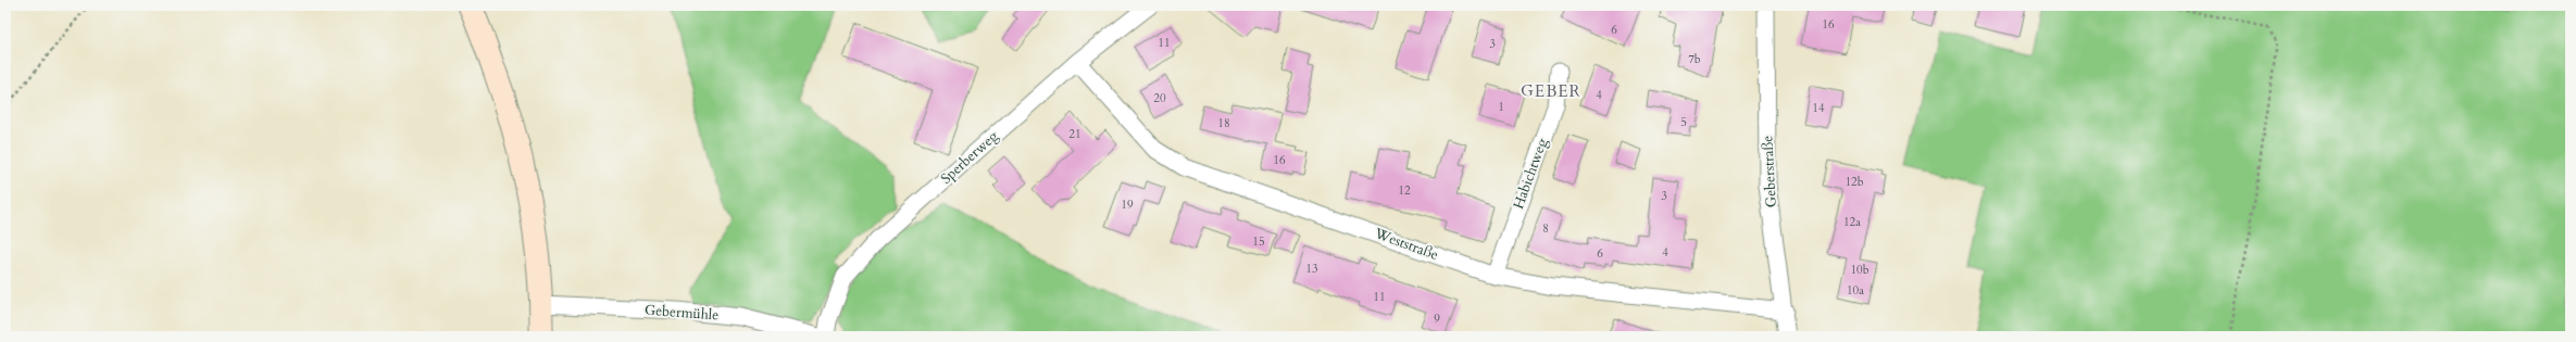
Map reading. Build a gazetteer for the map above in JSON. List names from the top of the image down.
{
  "streets": {
    "street": [
      "Sperberweg",
      "Geberstraße",
      "Habichtweg",
      "Weststraße",
      "Gebermühle"
    ]
  },
  "crossings": [
    ["Sperberweg", "Weststraße"],
    ["Geberstraße", "Weststraße"],
    ["Habichtweg", "Weststraße"]
  ],
  "districts": ["GEBER"],
  "house_numbers": [
    "16",
    "6",
    "11",
    "3",
    "7b",
    "4",
    "20",
    "1",
    "14",
    "5",
    "18",
    "21",
    "16",
    "12b",
    "12",
    "3",
    "19",
    "12a",
    "8",
    "15",
    "4",
    "6",
    "13",
    "10b",
    "10a",
    "11",
    "9"
  ]
}
